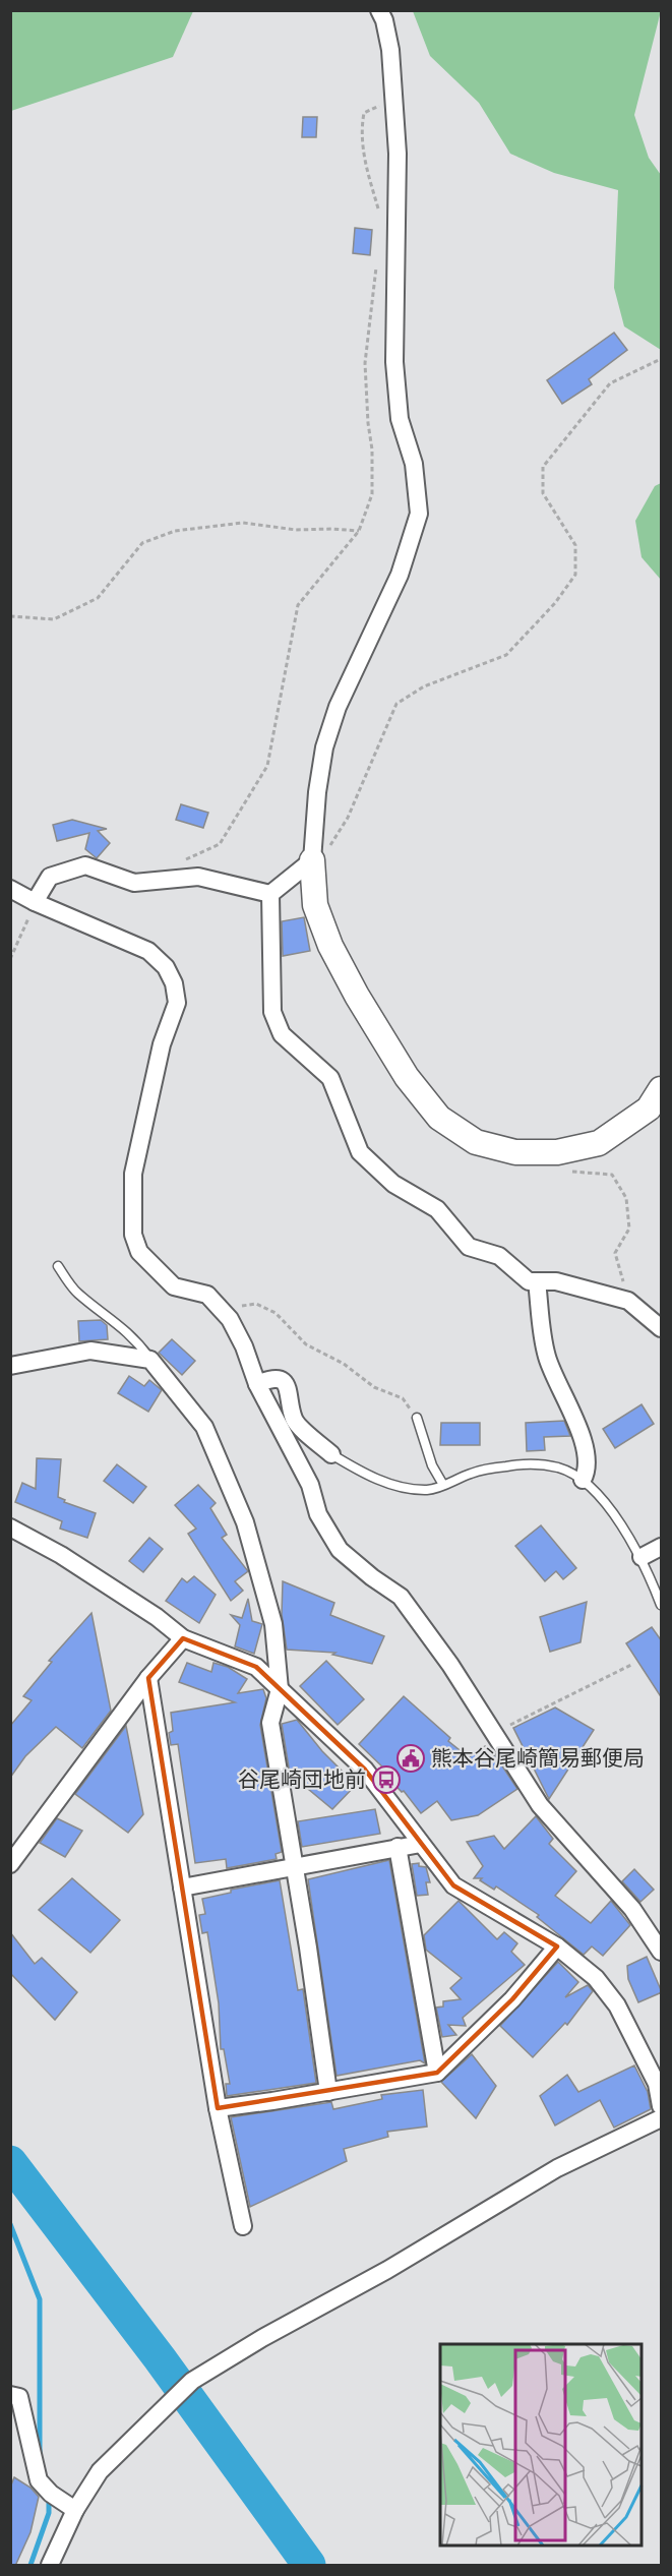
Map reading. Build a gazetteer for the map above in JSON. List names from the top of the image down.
{
  "places": {
    "public building": ["熊本谷尾崎簡易郵便局"],
    "bus stop": ["谷尾崎団地前"]
  }
}
